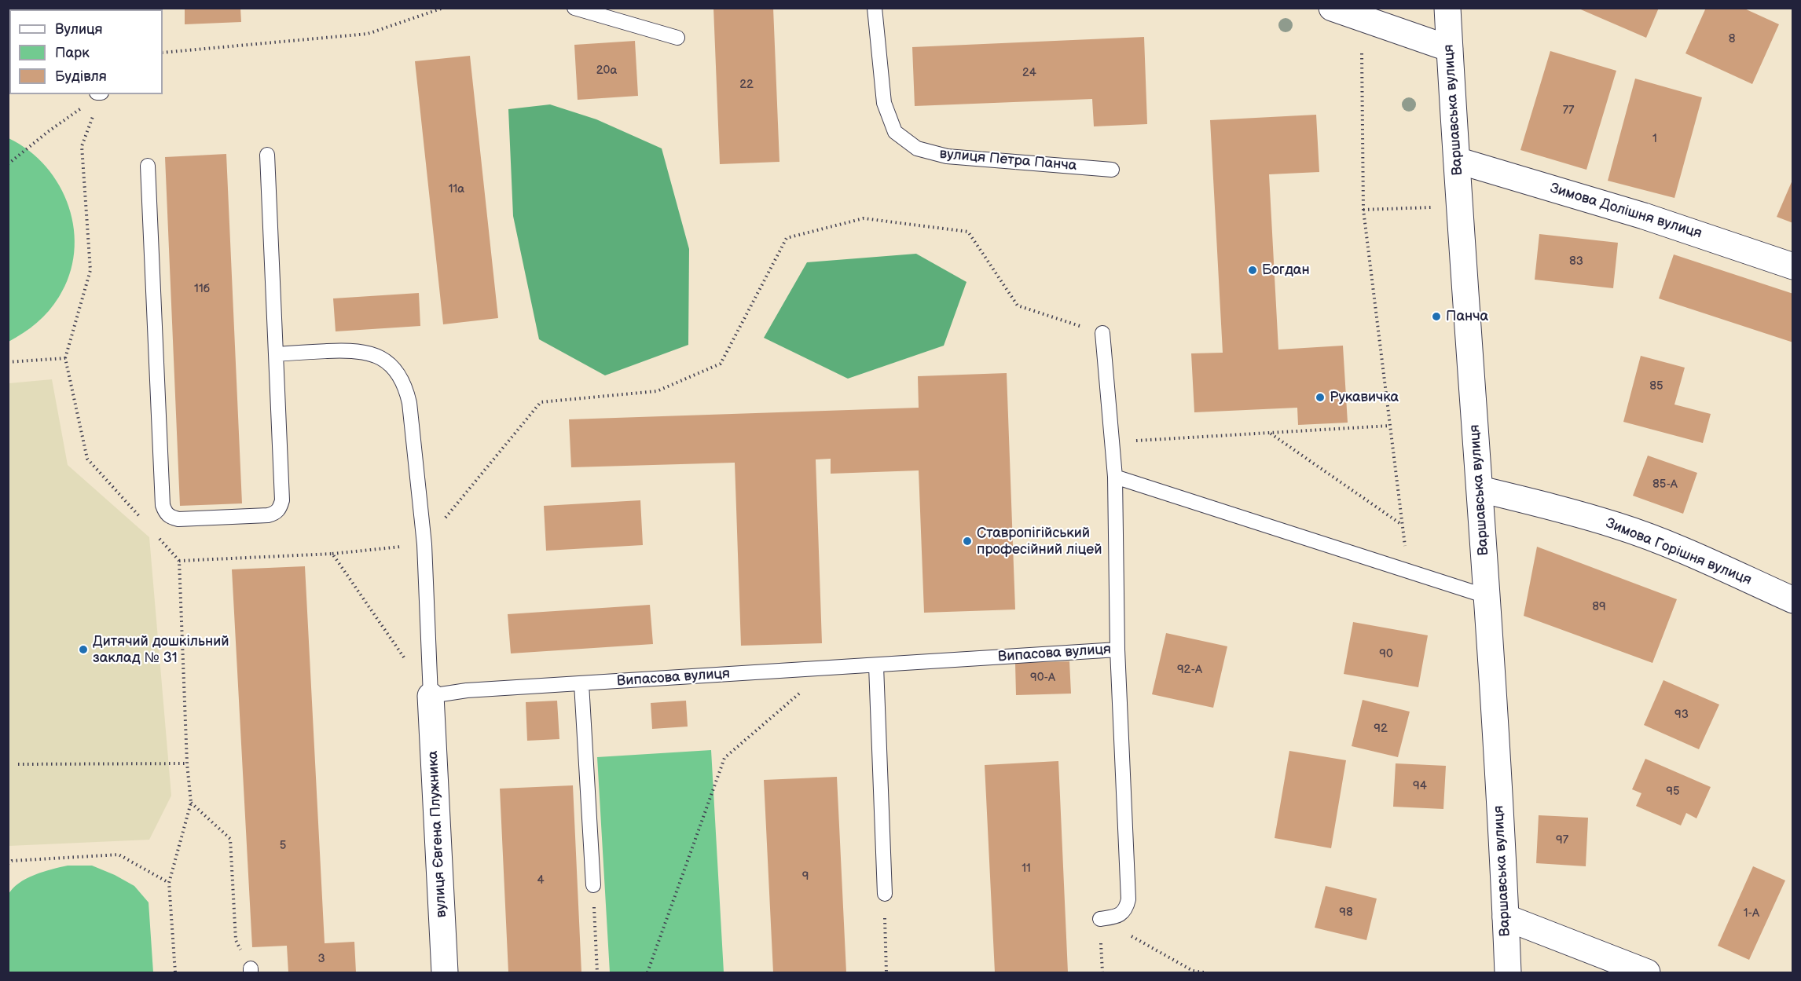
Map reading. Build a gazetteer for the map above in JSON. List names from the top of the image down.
{
  "streets": {
    "street": [
      "Варшавська вулиця",
      "Зимова Долішня вулиця",
      "Зимова Горішня вулиця",
      "вулиця Євгена Плужника"
    ],
    "lane": ["вулиця Петра Панча", "Випасова вулиця"]
  },
  "crossings": [
    ["Варшавська вулиця", "Зимова Долішня вулиця"],
    ["Варшавська вулиця", "Зимова Горішня вулиця"],
    ["Випасова вулиця", "вулиця Євгена Плужника"]
  ],
  "places": [
    "Богдан",
    "Панча",
    "Рукавичка",
    "Ставропігійський професійний ліцей",
    "Дитячий дошкільний заклад № 31"
  ],
  "house_numbers": [
    "8",
    "20а",
    "24",
    "22",
    "77",
    "1",
    "11а",
    "83",
    "11б",
    "85",
    "85-А",
    "89",
    "90",
    "92-А",
    "90-А",
    "93",
    "92",
    "94",
    "95",
    "97",
    "5",
    "11",
    "9",
    "4",
    "98",
    "1-А",
    "3"
  ],
  "legend": ["Вулиця", "Парк", "Будівля"]
}
